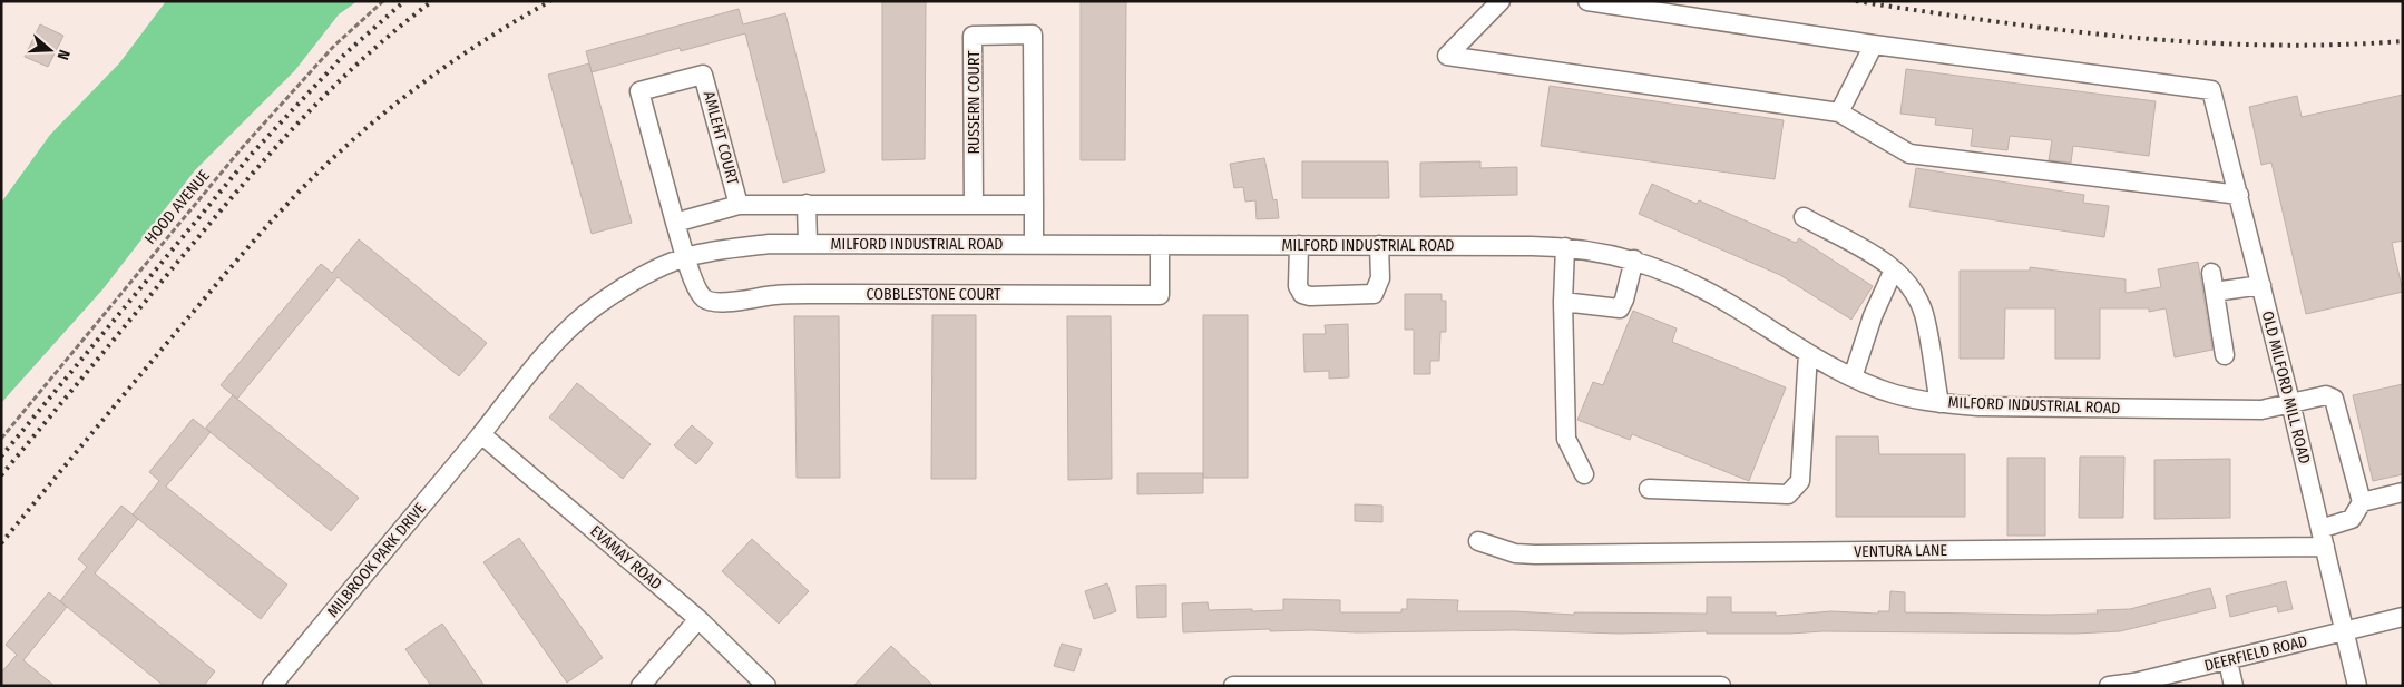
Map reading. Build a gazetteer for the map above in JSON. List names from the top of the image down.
{
  "streets": {
    "street": [
      "RUSSERN COURT",
      "AMLEHT COURT",
      "MILFORD INDUSTRIAL ROAD",
      "COBBLESTONE COURT",
      "OLD MILFORD MILL ROAD",
      "VENTURA LANE",
      "EVAMAY ROAD",
      "MILBROOK PARK DRIVE",
      "DEERFIELD ROAD"
    ],
    "path": ["HOOD AVENUE"]
  },
  "crossings": [
    ["RUSSERN COURT", "MILFORD INDUSTRIAL ROAD"],
    ["AMLEHT COURT", "MILFORD INDUSTRIAL ROAD"],
    ["AMLEHT COURT", "COBBLESTONE COURT"],
    ["MILFORD INDUSTRIAL ROAD", "COBBLESTONE COURT"],
    ["MILFORD INDUSTRIAL ROAD", "OLD MILFORD MILL ROAD"],
    ["MILFORD INDUSTRIAL ROAD", "EVAMAY ROAD"],
    ["MILFORD INDUSTRIAL ROAD", "MILBROOK PARK DRIVE"],
    ["OLD MILFORD MILL ROAD", "VENTURA LANE"],
    ["OLD MILFORD MILL ROAD", "DEERFIELD ROAD"],
    ["EVAMAY ROAD", "MILBROOK PARK DRIVE"]
  ],
  "north": "right"
}
